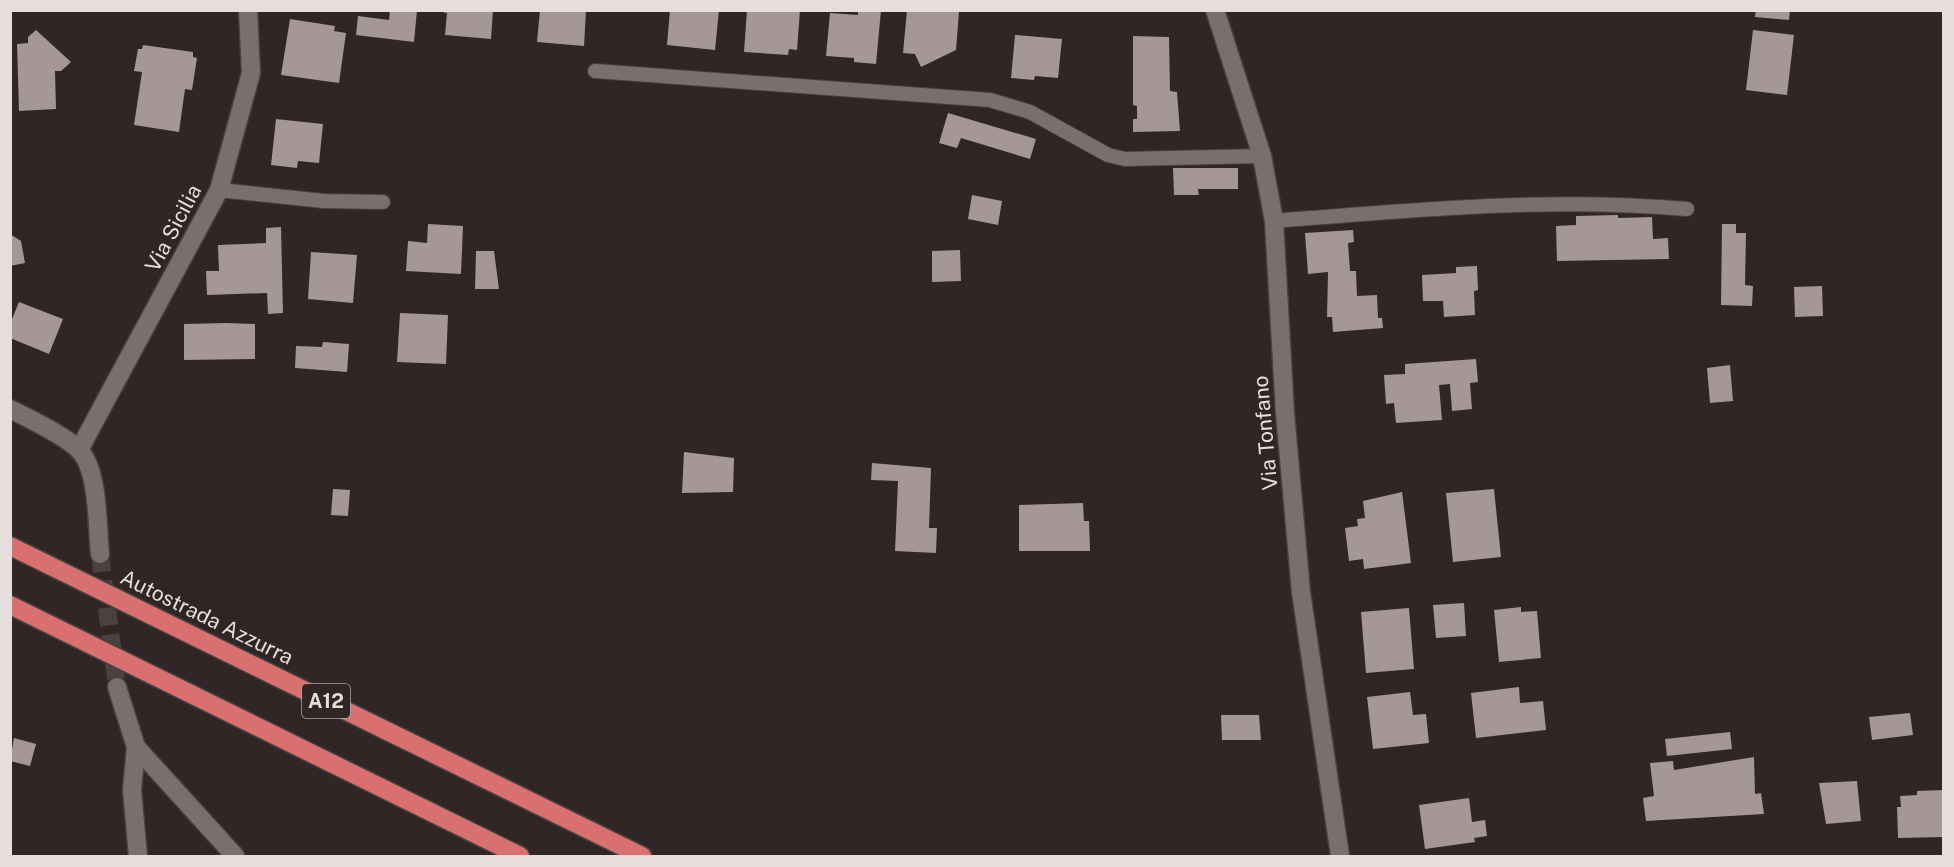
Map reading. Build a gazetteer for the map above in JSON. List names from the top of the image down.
{
  "streets": {
    "highway": ["Autostrada Azzurra", "A12"],
    "street": ["Via Sicilia", "Via Tonfano"]
  }
}
